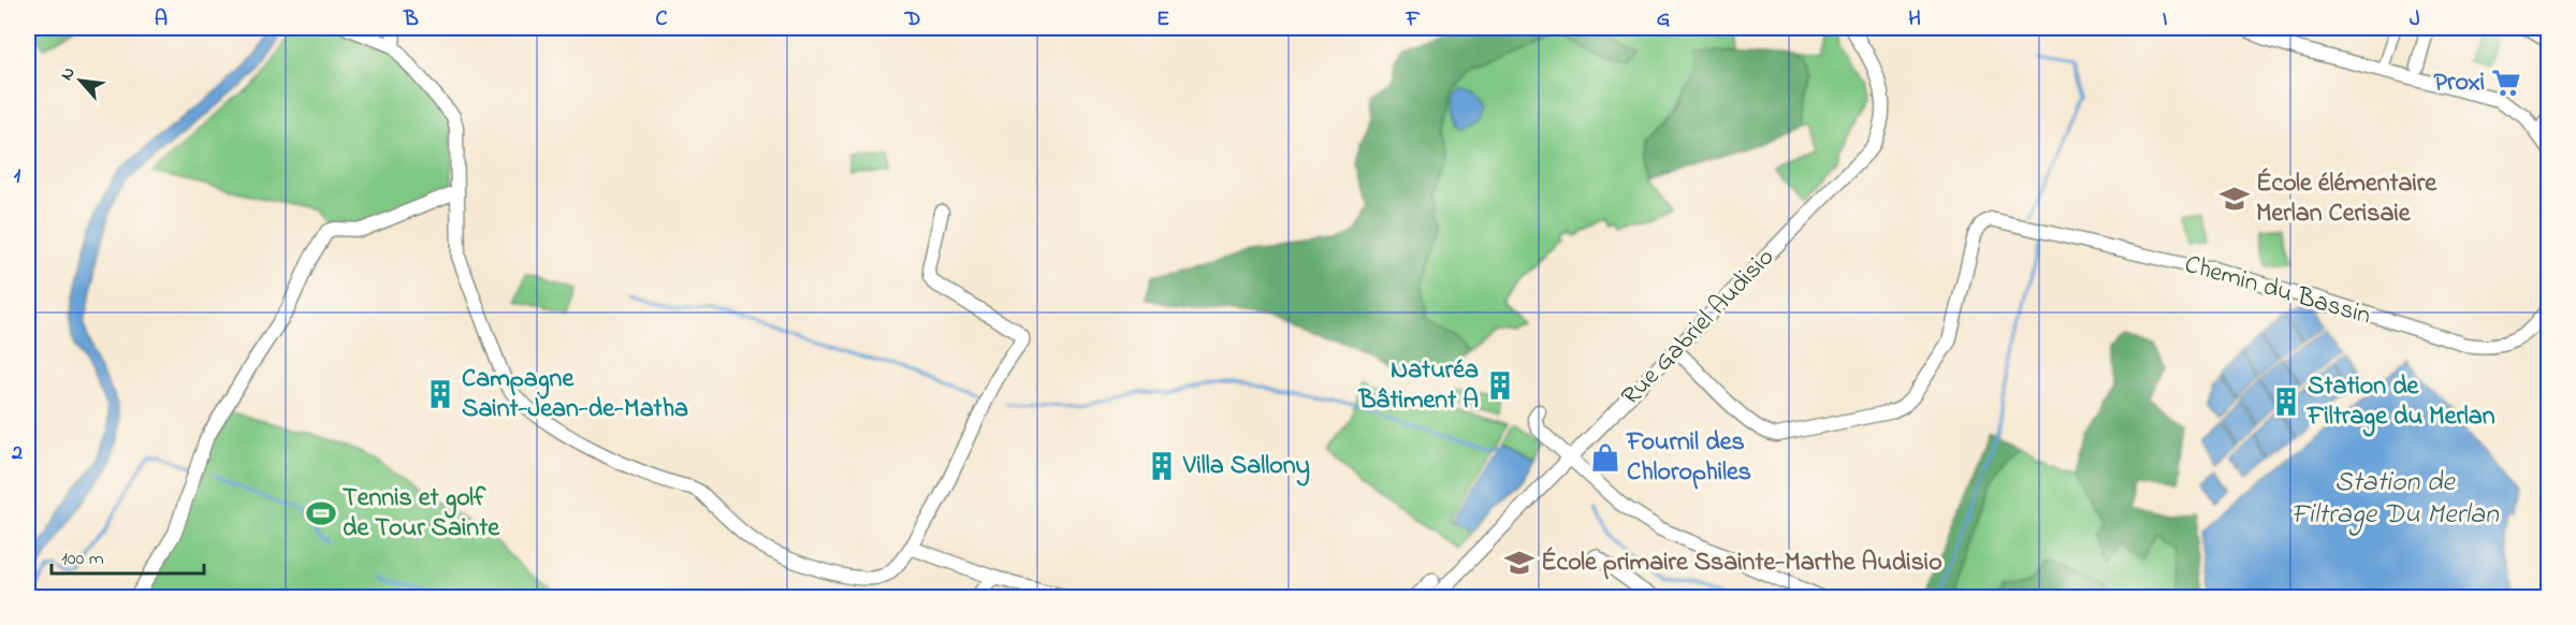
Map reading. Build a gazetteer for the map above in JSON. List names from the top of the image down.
{
  "streets": {
    "street": ["Chemin du Bassin", "Rue Gabriel Audisio"]
  },
  "crossings": [
    ["Chemin du Bassin", "Rue Gabriel Audisio"]
  ],
  "water": ["Station de Filtrage Du Merlan"],
  "places": {
    "supermarket": ["Proxi"],
    "school or university": ["École élémentaire Merlan Cerisaie", "École primaire Ssainte-Marthe Audisio"],
    "building": [
      "Naturéa Bâtiment A",
      "Campagne Saint-Jean-de-Matha",
      "Station de Filtrage du Merlan",
      "Villa Sallony"
    ],
    "shop": ["Fournil des Chlorophiles"],
    "sports": ["Tennis et golf de Tour Sainte"]
  },
  "scale_bar": "100 m",
  "north": "top left",
  "grid": {
    "columns": [
      "A",
      "B",
      "C",
      "D",
      "E",
      "F",
      "G",
      "H",
      "I",
      "J"
    ],
    "rows": ["1", "2"]
  }
}
